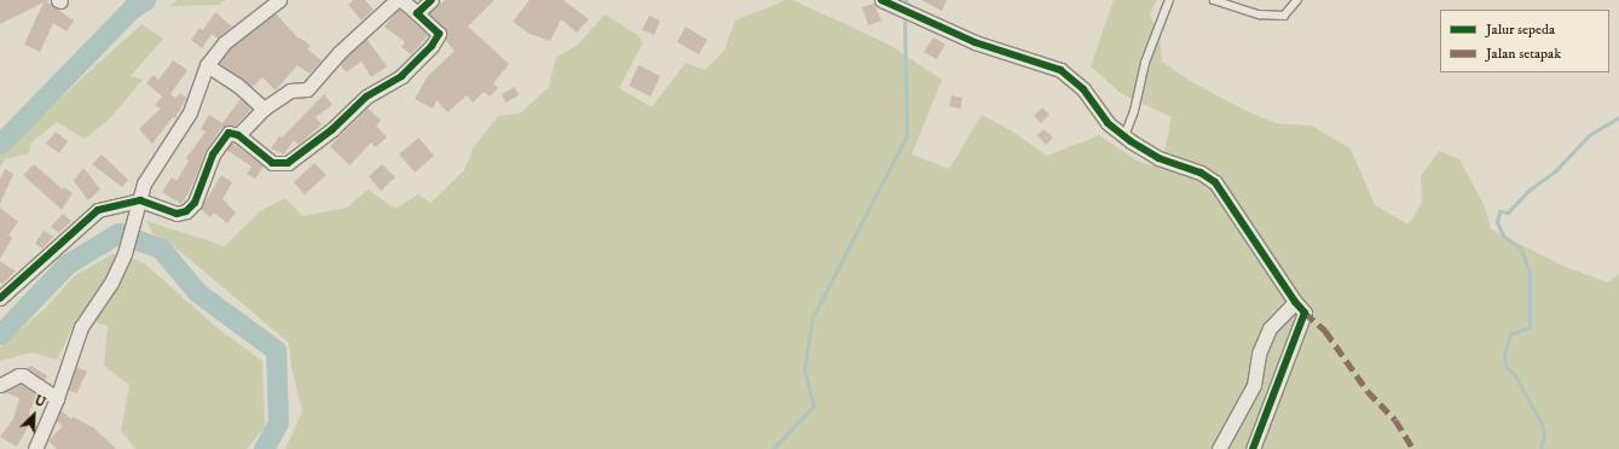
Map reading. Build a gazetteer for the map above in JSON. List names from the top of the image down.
{
  "legend": ["Jalur sepeda", "Jalan setapak"],
  "north": "top right"
}
